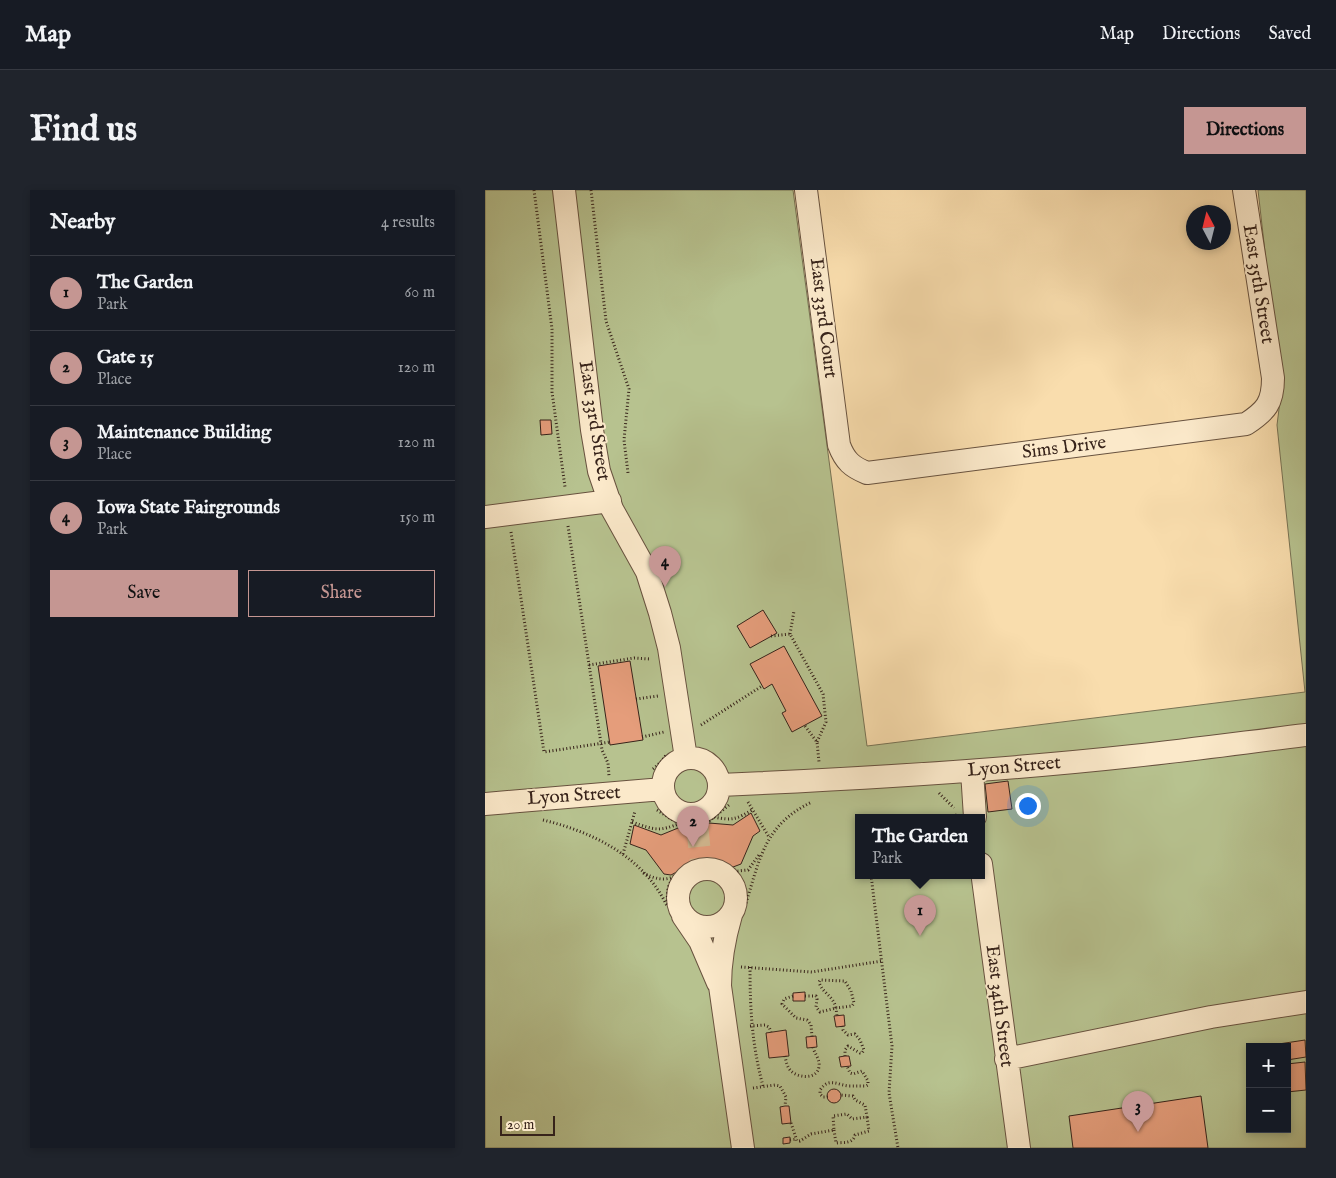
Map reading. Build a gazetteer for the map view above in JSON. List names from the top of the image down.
{
  "streets": {
    "street": [
      "East 35th Street",
      "East 33rd Court",
      "East 33rd Street",
      "Sims Drive",
      "Lyon Street",
      "East 34th Street"
    ]
  },
  "crossings": [
    ["East 35th Street", "Sims Drive"],
    ["East 33rd Court", "Sims Drive"],
    ["East 33rd Street", "Lyon Street"]
  ],
  "scale_bar": "20 m",
  "north": "top",
  "page": {
    "header": "Map",
    "nav": ["Map", "Directions", "Saved"],
    "buttons": [
      "Directions",
      ["Save", "Share"]
    ],
    "title": "Find us",
    "heading": ["Nearby", "4 results"],
    "list": [
      {
        "mark": "1",
        "name": "The Garden",
        "note": "Park",
        "value": "60 m"
      },
      {
        "mark": "2",
        "name": "Gate 15",
        "note": "Place",
        "value": "120 m"
      },
      {
        "mark": "3",
        "name": "Maintenance Building",
        "note": "Place",
        "value": "120 m"
      },
      {
        "mark": "4",
        "name": "Iowa State Fairgrounds",
        "note": "Park",
        "value": "150 m"
      }
    ],
    "pins": [
      "4",
      "2",
      "1",
      "3"
    ],
    "popup": ["The Garden", "Park"],
    "map_buttons": ["+", "−"],
    "scale": "20 m"
  }
}
